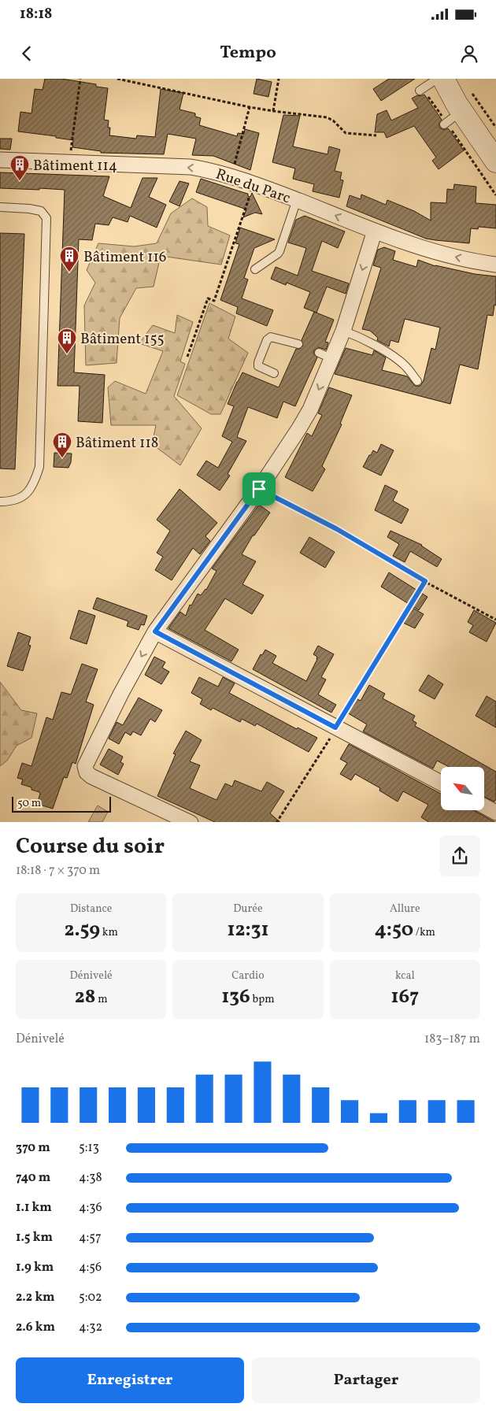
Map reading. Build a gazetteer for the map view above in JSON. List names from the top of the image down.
{
  "streets": {
    "street": ["Rue du Parc"]
  },
  "one_way": ["Rue du Parc"],
  "places": {
    "building": [
      "Bâtiment 114",
      "Bâtiment 116",
      "Bâtiment 155",
      "Bâtiment 118"
    ]
  },
  "scale_bar": "50 m",
  "north": "top left",
  "page": {
    "status": "18:18",
    "header": "Tempo",
    "scale": "50 m",
    "heading": ["Course du soir", "18:18 · 7 × 370 m"],
    "stats": [
      ["Distance", "2.59 km"],
      ["Durée", "12:31"],
      ["Allure", "4:50 /km"],
      ["Dénivelé", "28 m"],
      ["Cardio", "136 bpm"],
      ["kcal", "167"]
    ],
    "chart": ["Dénivelé", "183–187 m"],
    "list": [
      {
        "name": "370 m",
        "note": "5:13"
      },
      {
        "name": "740 m",
        "note": "4:38"
      },
      {
        "name": "1.1 km",
        "note": "4:36"
      },
      {
        "name": "1.5 km",
        "note": "4:57"
      },
      {
        "name": "1.9 km",
        "note": "4:56"
      },
      {
        "name": "2.2 km",
        "note": "5:02"
      },
      {
        "name": "2.6 km",
        "note": "4:32"
      }
    ],
    "buttons": ["Enregistrer", "Partager"]
  }
}
